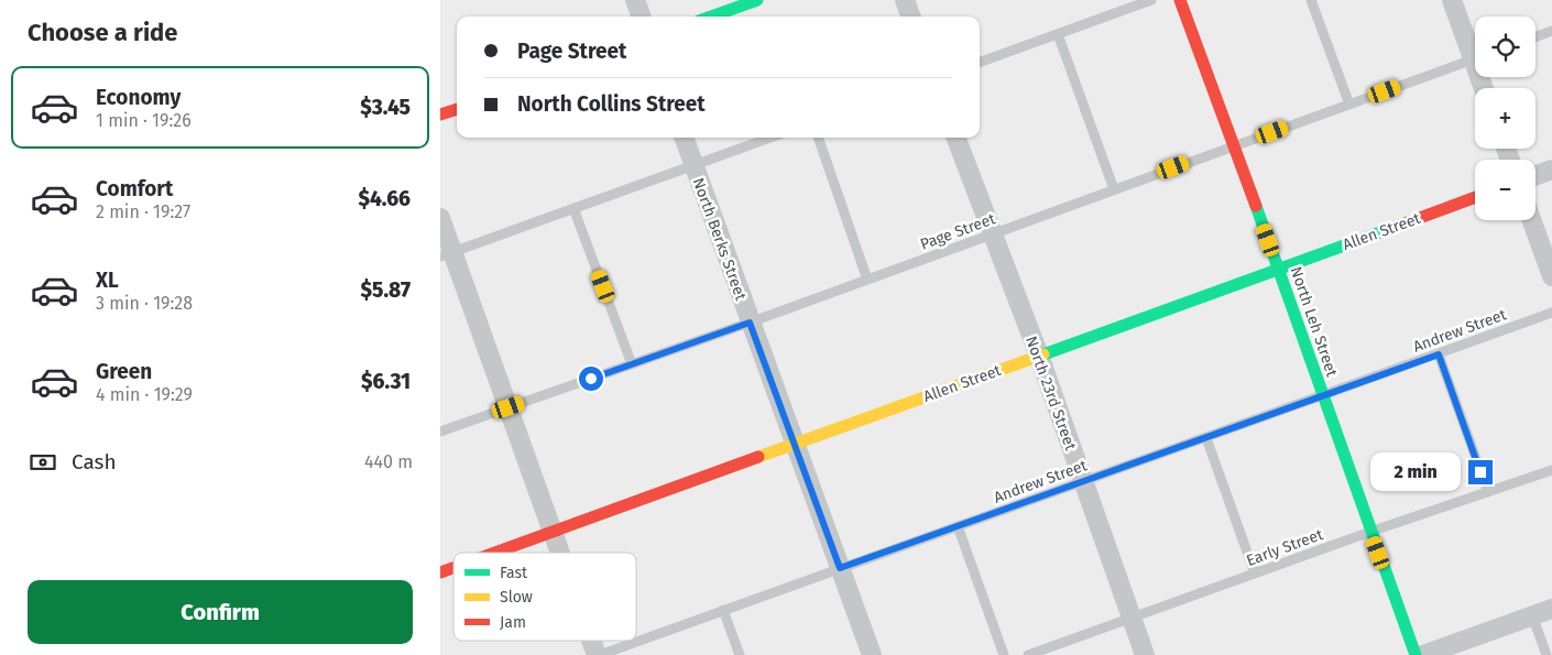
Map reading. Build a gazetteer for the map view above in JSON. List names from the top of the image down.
{
  "streets": {
    "street": [
      "Allen Street",
      "North Berks Street",
      "North Leh Street",
      "North 23rd Street"
    ],
    "lane": ["Page Street", "Andrew Street", "Early Street"]
  },
  "crossings": [
    ["Page Street", "North Berks Street"],
    ["Page Street", "North Leh Street"],
    ["Page Street", "North 23rd Street"],
    ["Allen Street", "North Berks Street"],
    ["Allen Street", "North Leh Street"],
    ["Allen Street", "North 23rd Street"],
    ["North Berks Street", "Andrew Street"],
    ["North Leh Street", "Andrew Street"],
    ["North Leh Street", "Early Street"],
    ["Andrew Street", "North 23rd Street"],
    ["North 23rd Street", "Early Street"]
  ],
  "legend": ["Fast", "Slow", "Jam"],
  "page": {
    "heading": "Choose a ride",
    "map_buttons": ["+", "−"],
    "banner": ["Page Street", "North Collins Street"],
    "list": [
      {
        "name": "Economy",
        "note": "1 min · 19:26",
        "value": "$3.45"
      },
      {
        "name": "Comfort",
        "note": "2 min · 19:27",
        "value": "$4.66"
      },
      {
        "name": "XL",
        "note": "3 min · 19:28",
        "value": "$5.87"
      },
      {
        "name": "Green",
        "note": "4 min · 19:29",
        "value": "$6.31"
      }
    ],
    "pay": ["Cash", "440 m"],
    "bubble": "2 min",
    "buttons": "Confirm"
  }
}
